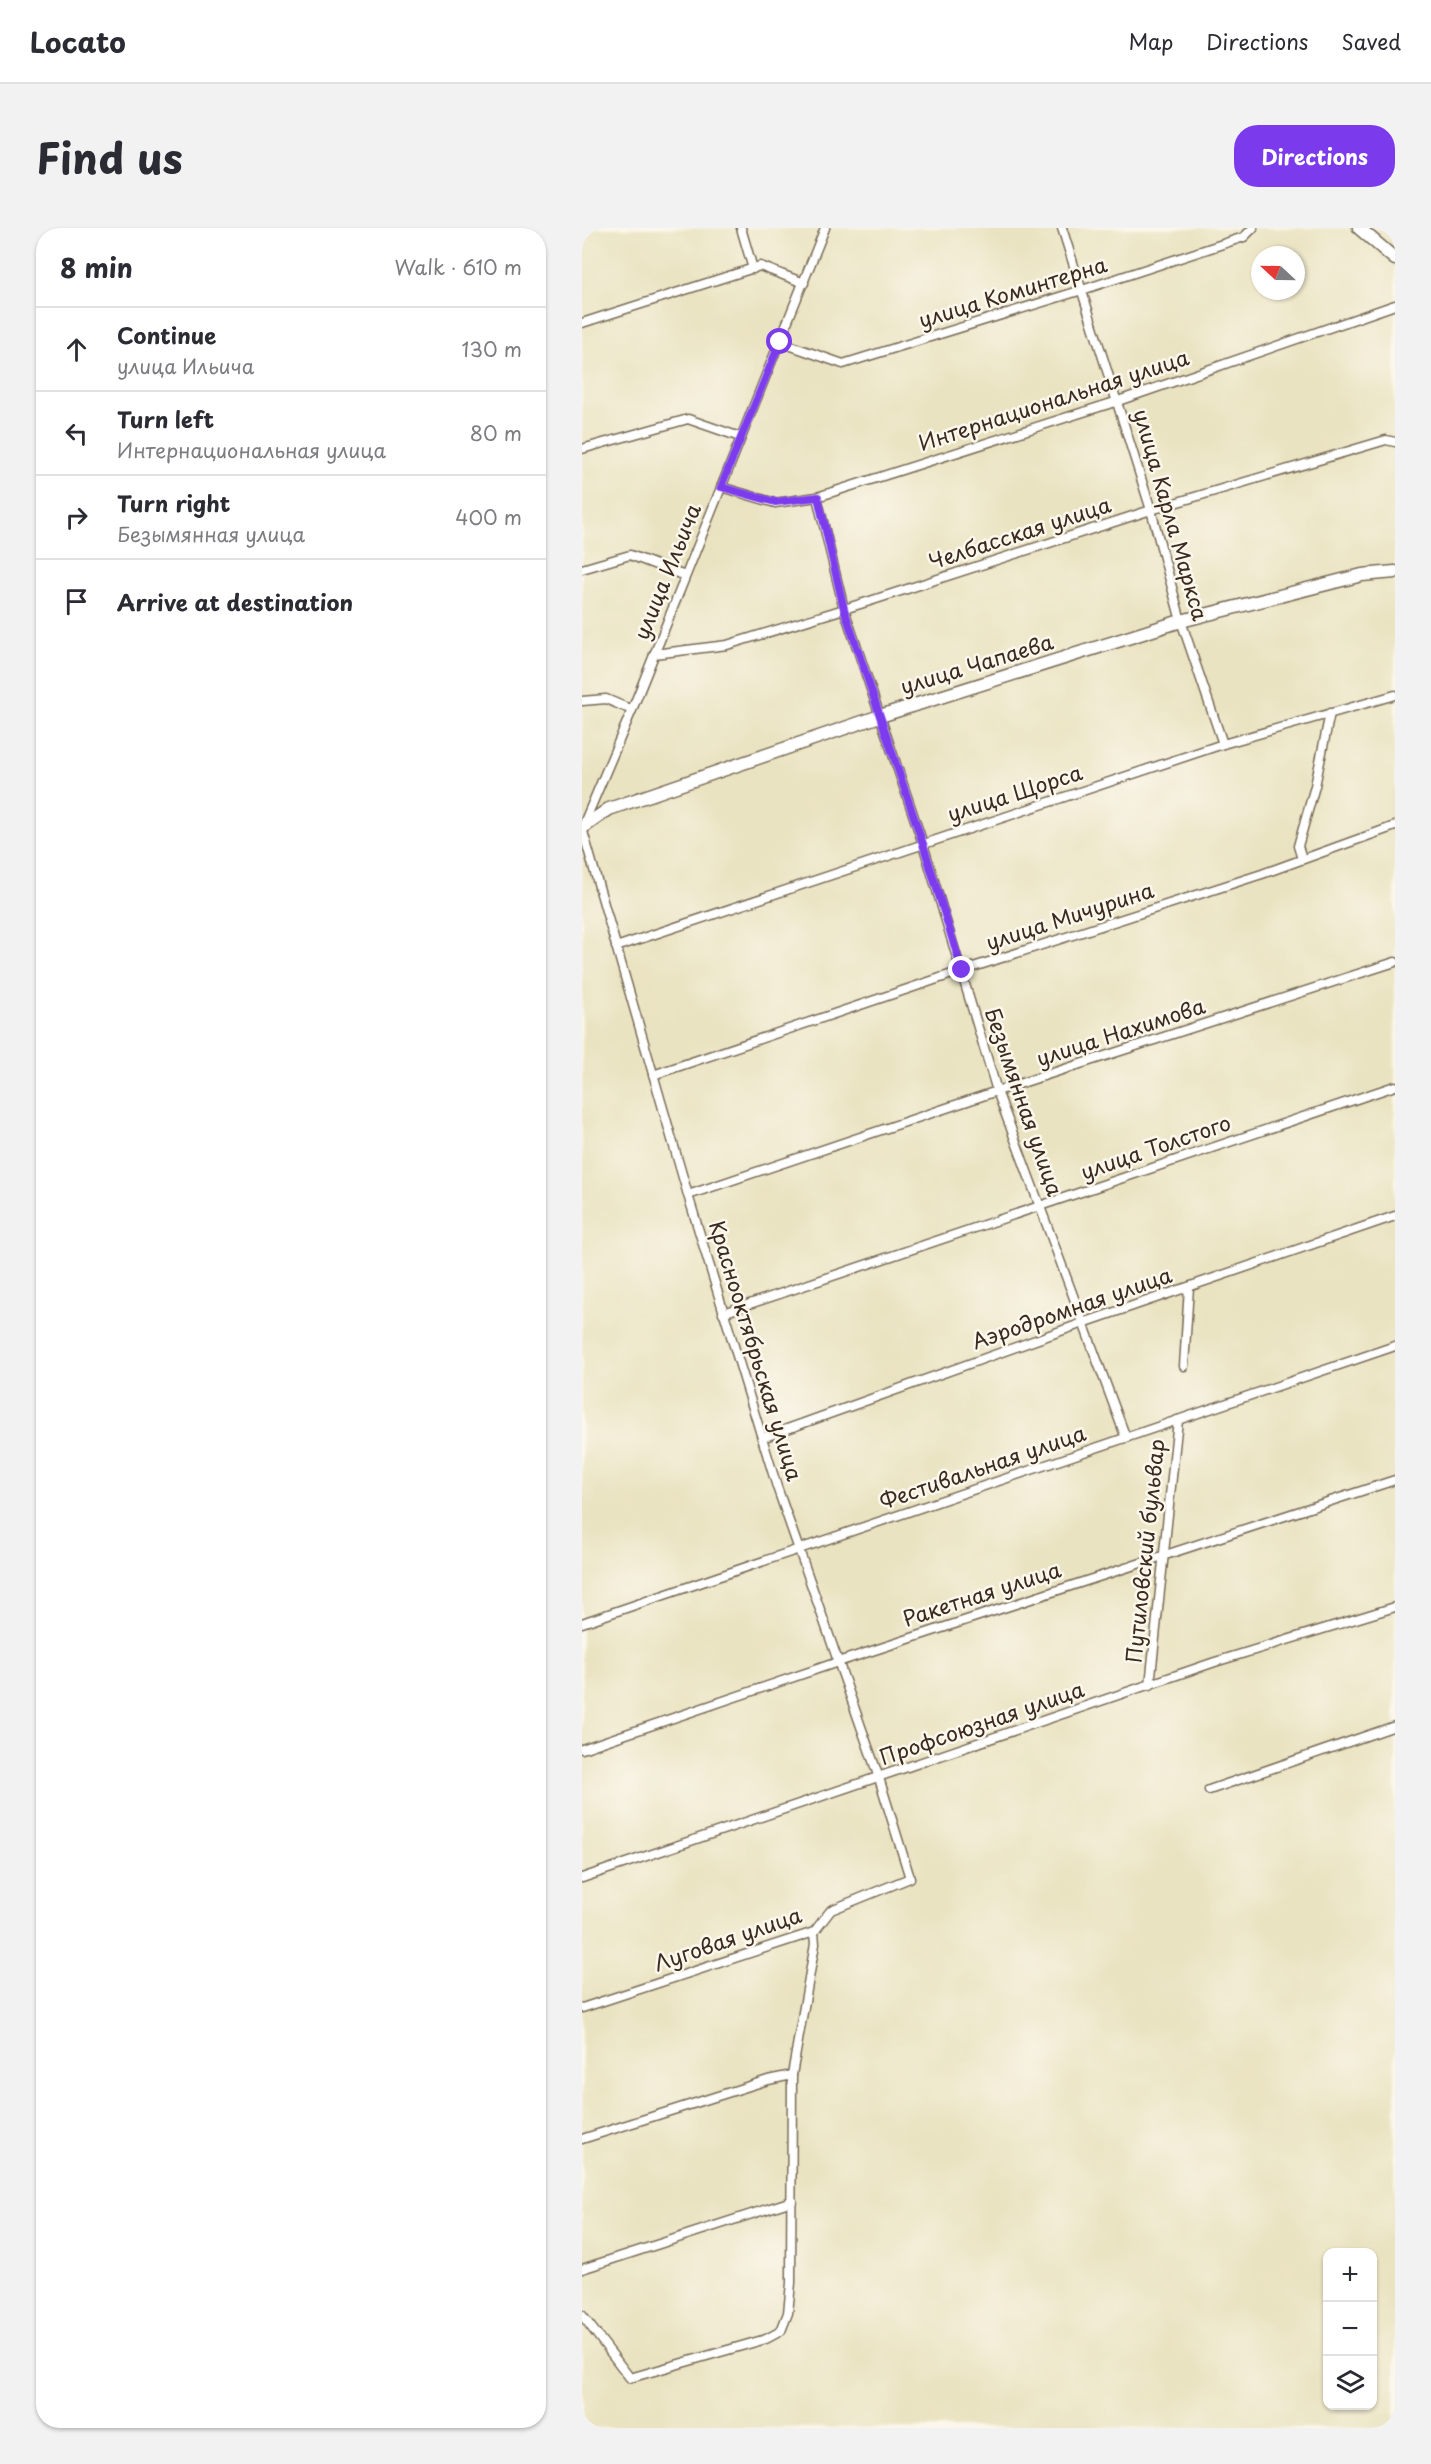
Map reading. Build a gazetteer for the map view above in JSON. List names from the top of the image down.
{
  "streets": {
    "main road": ["улица Чапаева"],
    "street": [
      "улица Коминтерна",
      "Интернациональная улица",
      "улица Карла Маркса",
      "Челбасская улица",
      "улица Ильича",
      "улица Щорса",
      "улица Мичурина",
      "улица Нахимова",
      "Безымянная улица",
      "улица Толстого",
      "Аэродромная улица",
      "Краснооктябрьская улица",
      "Фестивальная улица",
      "Путиловский бульвар",
      "Ракетная улица",
      "Профсоюзная улица",
      "Луговая улица"
    ]
  },
  "crossings": [
    ["улица Коминтерна", "улица Карла Маркса"],
    ["улица Коминтерна", "улица Ильича"],
    ["Интернациональная улица", "улица Карла Маркса"],
    ["Интернациональная улица", "улица Ильича"],
    ["Интернациональная улица", "Безымянная улица"],
    ["улица Карла Маркса", "Челбасская улица"],
    ["улица Карла Маркса", "улица Чапаева"],
    ["улица Карла Маркса", "улица Щорса"],
    ["Челбасская улица", "улица Ильича"],
    ["Челбасская улица", "Безымянная улица"],
    ["улица Ильича", "улица Чапаева"],
    ["улица Ильича", "Краснооктябрьская улица"],
    ["улица Чапаева", "Безымянная улица"],
    ["улица Чапаева", "Краснооктябрьская улица"],
    ["улица Щорса", "Безымянная улица"],
    ["улица Щорса", "Краснооктябрьская улица"],
    ["улица Мичурина", "Безымянная улица"],
    ["улица Мичурина", "Краснооктябрьская улица"],
    ["улица Нахимова", "Безымянная улица"],
    ["улица Нахимова", "Краснооктябрьская улица"],
    ["Безымянная улица", "улица Толстого"],
    ["Безымянная улица", "Аэродромная улица"],
    ["Безымянная улица", "Фестивальная улица"],
    ["улица Толстого", "Краснооктябрьская улица"],
    ["Аэродромная улица", "Краснооктябрьская улица"],
    ["Краснооктябрьская улица", "Фестивальная улица"],
    ["Краснооктябрьская улица", "Ракетная улица"],
    ["Краснооктябрьская улица", "Профсоюзная улица"],
    ["Краснооктябрьская улица", "Луговая улица"],
    ["Фестивальная улица", "Путиловский бульвар"],
    ["Путиловский бульвар", "Ракетная улица"],
    ["Путиловский бульвар", "Профсоюзная улица"]
  ],
  "north": "left",
  "page": {
    "header": "Locato",
    "nav": ["Map", "Directions", "Saved"],
    "title": "Find us",
    "buttons": "Directions",
    "heading": ["8 min", "Walk · 610 m"],
    "list": [
      ["Continue", "улица Ильича", "130 m"],
      ["Turn left", "Интернациональная улица", "80 m"],
      ["Turn right", "Безымянная улица", "400 m"],
      "Arrive at destination"
    ],
    "map_buttons": ["+", "−"]
  }
}
